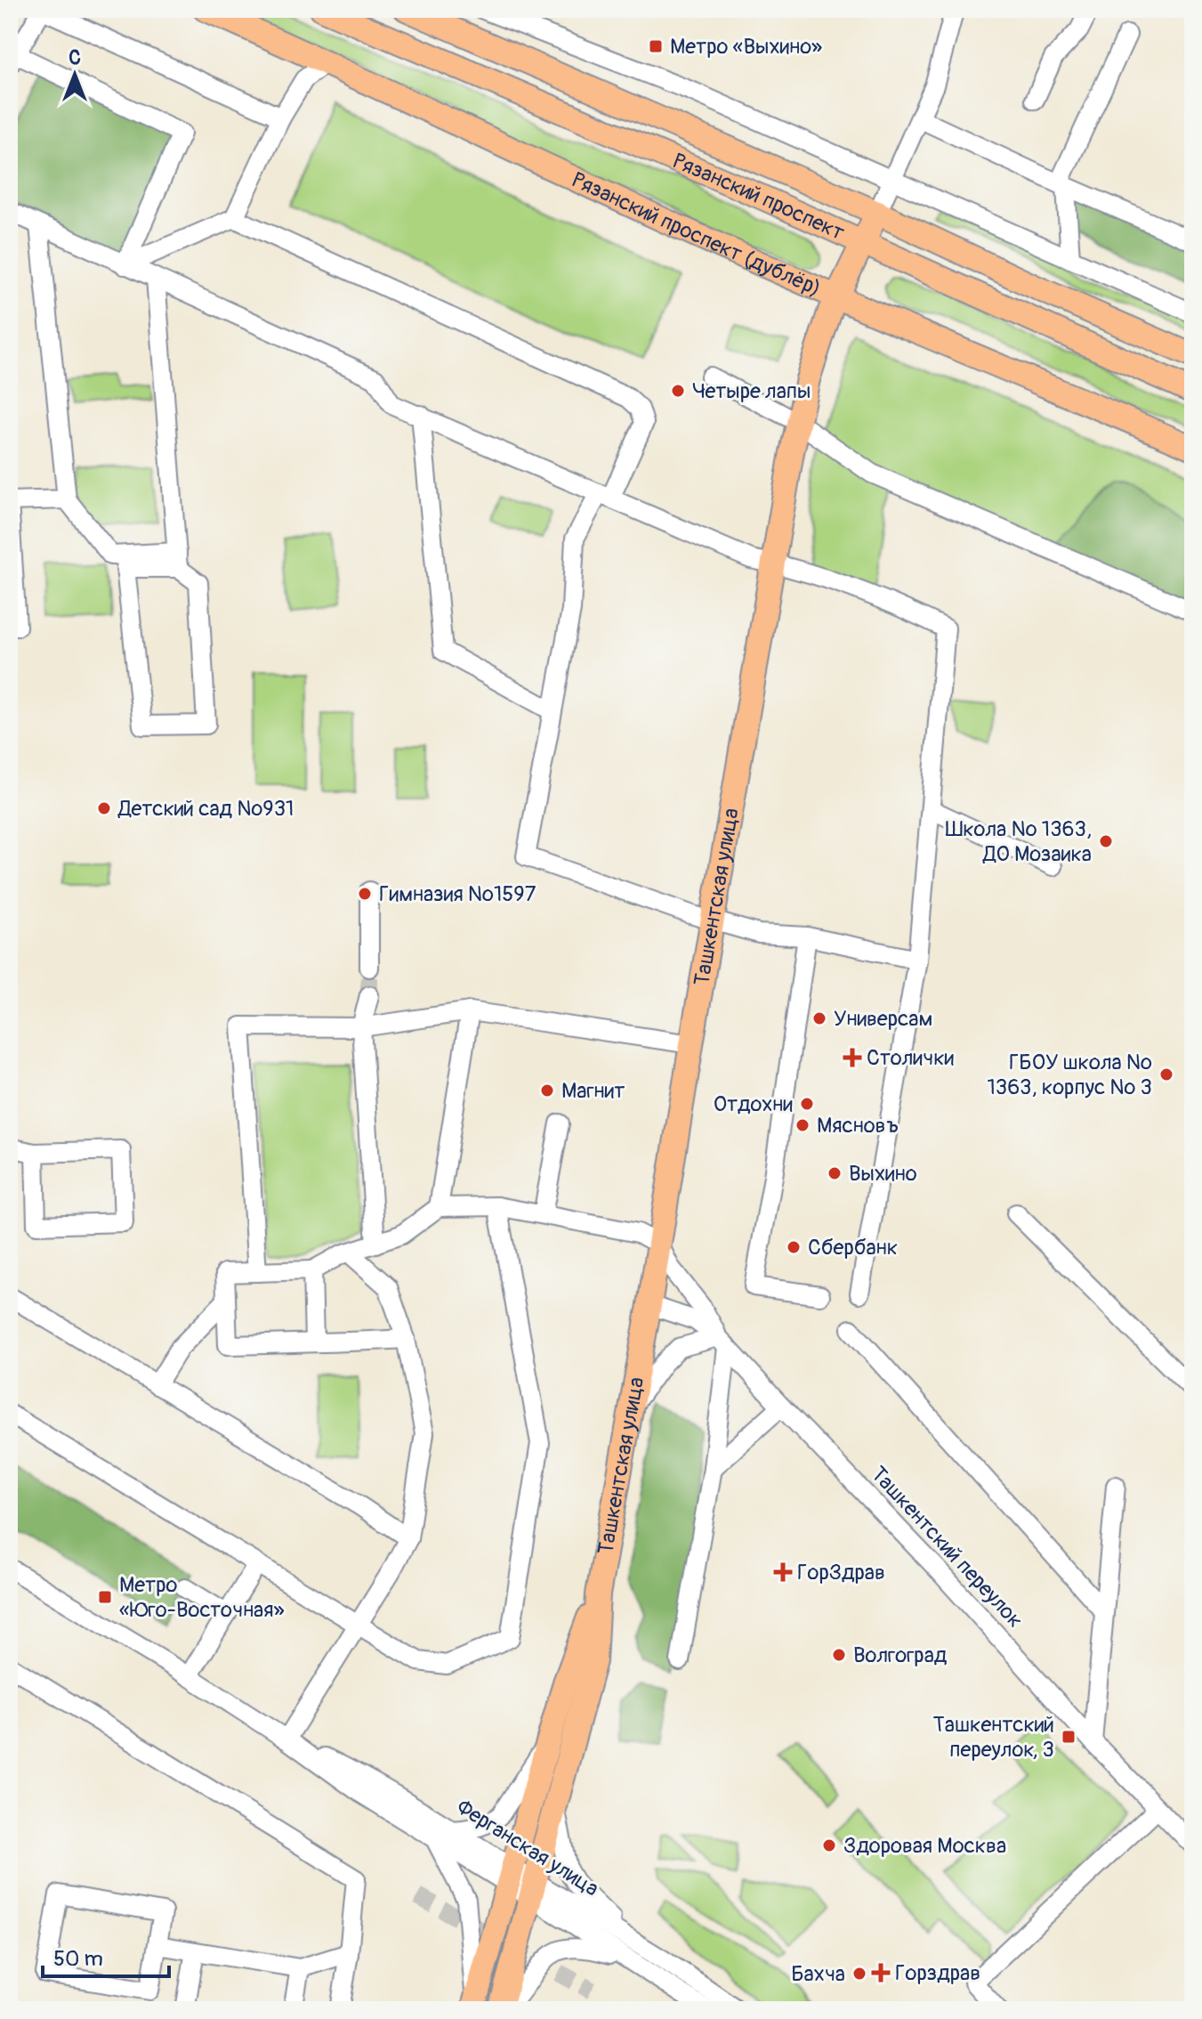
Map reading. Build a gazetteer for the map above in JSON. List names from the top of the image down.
{
  "streets": {
    "main road": ["Рязанский проспект", "Рязанский проспект (дублёр)", "Ташкентская улица"],
    "street": ["Ташкентский переулок", "Ферганская улица"]
  },
  "crossings": [
    ["Рязанский проспект", "Ташкентская улица"],
    ["Рязанский проспект (дублёр)", "Ташкентская улица"],
    ["Ташкентская улица", "Ташкентский переулок"],
    ["Ташкентская улица", "Ферганская улица"]
  ],
  "places": {
    "transit": ["Метро «Выхино»", "Метро «Юго-Восточная»", "Ташкентский переулок, 3"],
    "other": [
      "Четыре лапы",
      "Детский сад №931",
      "Школа № 1363, ДО Мозаика",
      "Гимназия №1597",
      "Универсам",
      "ГБОУ школа № 1363, корпус № 3",
      "Магнит",
      "Отдохни",
      "Мясновъ",
      "Выхино",
      "Сбербанк",
      "Волгоград",
      "Здоровая Москва",
      "Бахча"
    ],
    "health": ["Столички", "ГорЗдрав", "Горздрав"]
  },
  "scale_bar": "50 m",
  "north": "top"
}
